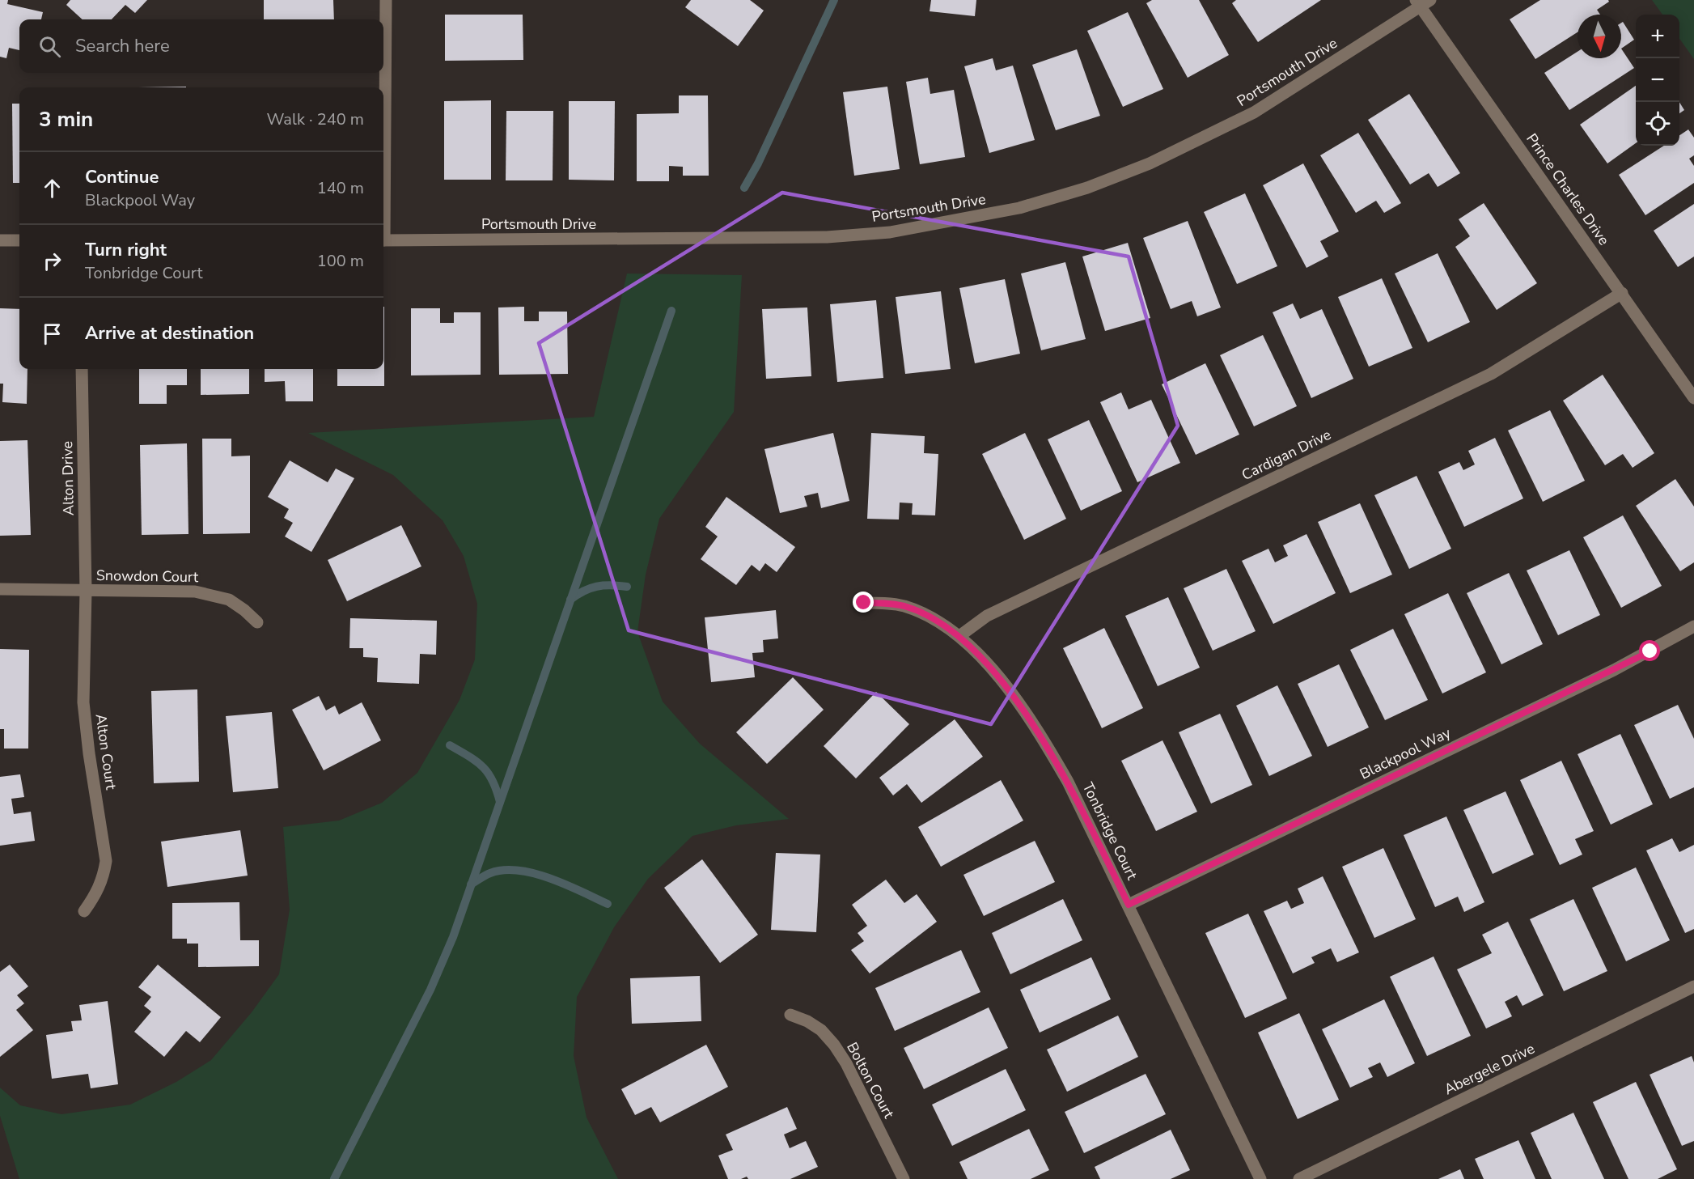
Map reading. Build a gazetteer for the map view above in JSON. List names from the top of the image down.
{
  "streets": {
    "street": [
      "Portsmouth Drive",
      "Prince Charles Drive",
      "Cardigan Drive",
      "Alton Drive",
      "Snowdon Court",
      "Alton Court",
      "Blackpool Way",
      "Tonbridge Court",
      "Abergele Drive",
      "Bolton Court"
    ]
  },
  "crossings": [
    ["Portsmouth Drive", "Prince Charles Drive"],
    ["Prince Charles Drive", "Cardigan Drive"],
    ["Cardigan Drive", "Tonbridge Court"],
    ["Alton Drive", "Snowdon Court"],
    ["Alton Drive", "Alton Court"],
    ["Snowdon Court", "Alton Court"],
    ["Blackpool Way", "Tonbridge Court"]
  ],
  "north": "bottom",
  "page": {
    "map_buttons": ["+", "−"],
    "search": "Search here",
    "heading": ["3 min", "Walk · 240 m"],
    "list": [
      ["Continue", "Blackpool Way", "140 m"],
      ["Turn right", "Tonbridge Court", "100 m"],
      "Arrive at destination"
    ]
  }
}
